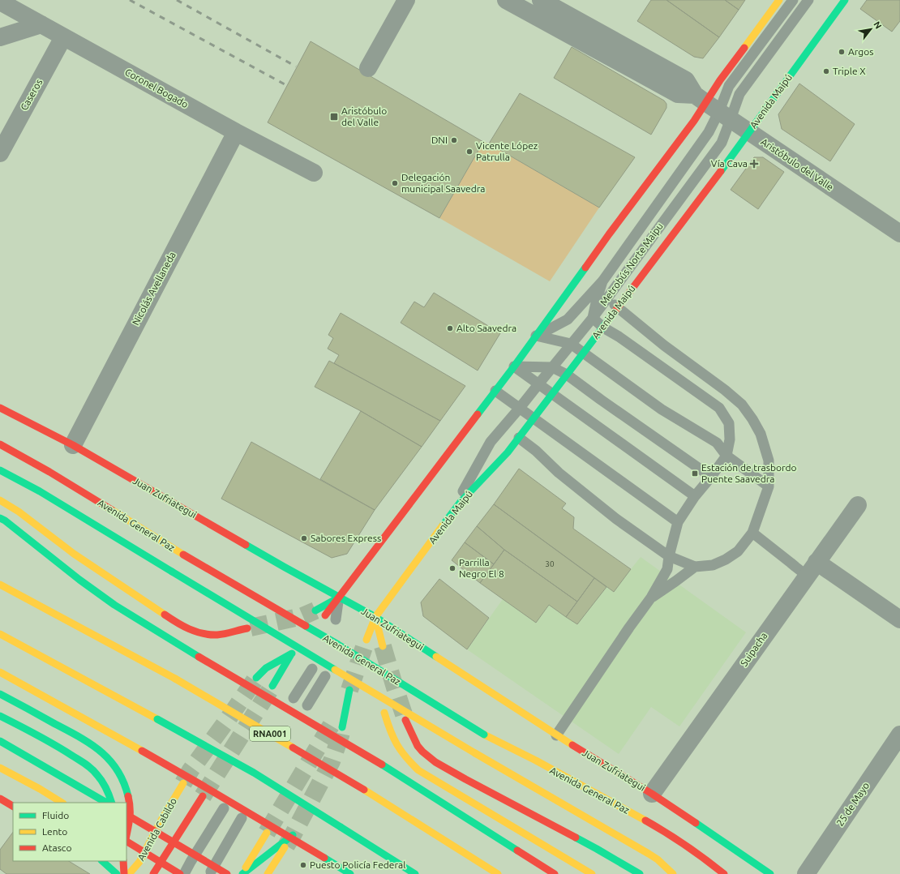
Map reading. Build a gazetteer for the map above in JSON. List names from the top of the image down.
{
  "streets": {
    "main road": [
      "Avenida Maipú",
      "Juan Zufriategui",
      "Avenida General Paz",
      "RNA001",
      "Avenida Cabildo"
    ],
    "street": [
      "Coronel Bogado",
      "Caseros",
      "Aristóbulo del Valle",
      "Nicolás Avellaneda",
      "Suipacha",
      "25 de Mayo"
    ],
    "lane": ["Metrobús Norte Maipu"]
  },
  "crossings": [
    ["Coronel Bogado", "Caseros"],
    ["Coronel Bogado", "Nicolás Avellaneda"],
    ["Avenida Maipú", "Aristóbulo del Valle"],
    ["Avenida Maipú", "Metrobús Norte Maipu"],
    ["Avenida Maipú", "Juan Zufriategui"],
    ["Aristóbulo del Valle", "Metrobús Norte Maipu"],
    ["Nicolás Avellaneda", "Juan Zufriategui"],
    ["Juan Zufriategui", "Suipacha"]
  ],
  "places": {
    "other": [
      "Argos",
      "Triple X",
      "DNI",
      "Vicente López Patrulla",
      "Delegación municipal Saavedra",
      "Alto Saavedra",
      "Sabores Express",
      "Parrilla Negro El 8",
      "Puesto Policía Federal"
    ],
    "transit": ["Aristóbulo del Valle", "Estación de trasbordo Puente Saavedra"],
    "health": ["Vía Cava"]
  },
  "house_numbers": ["30"],
  "legend": ["Fluido", "Lento", "Atasco"],
  "north": "top right"
}
